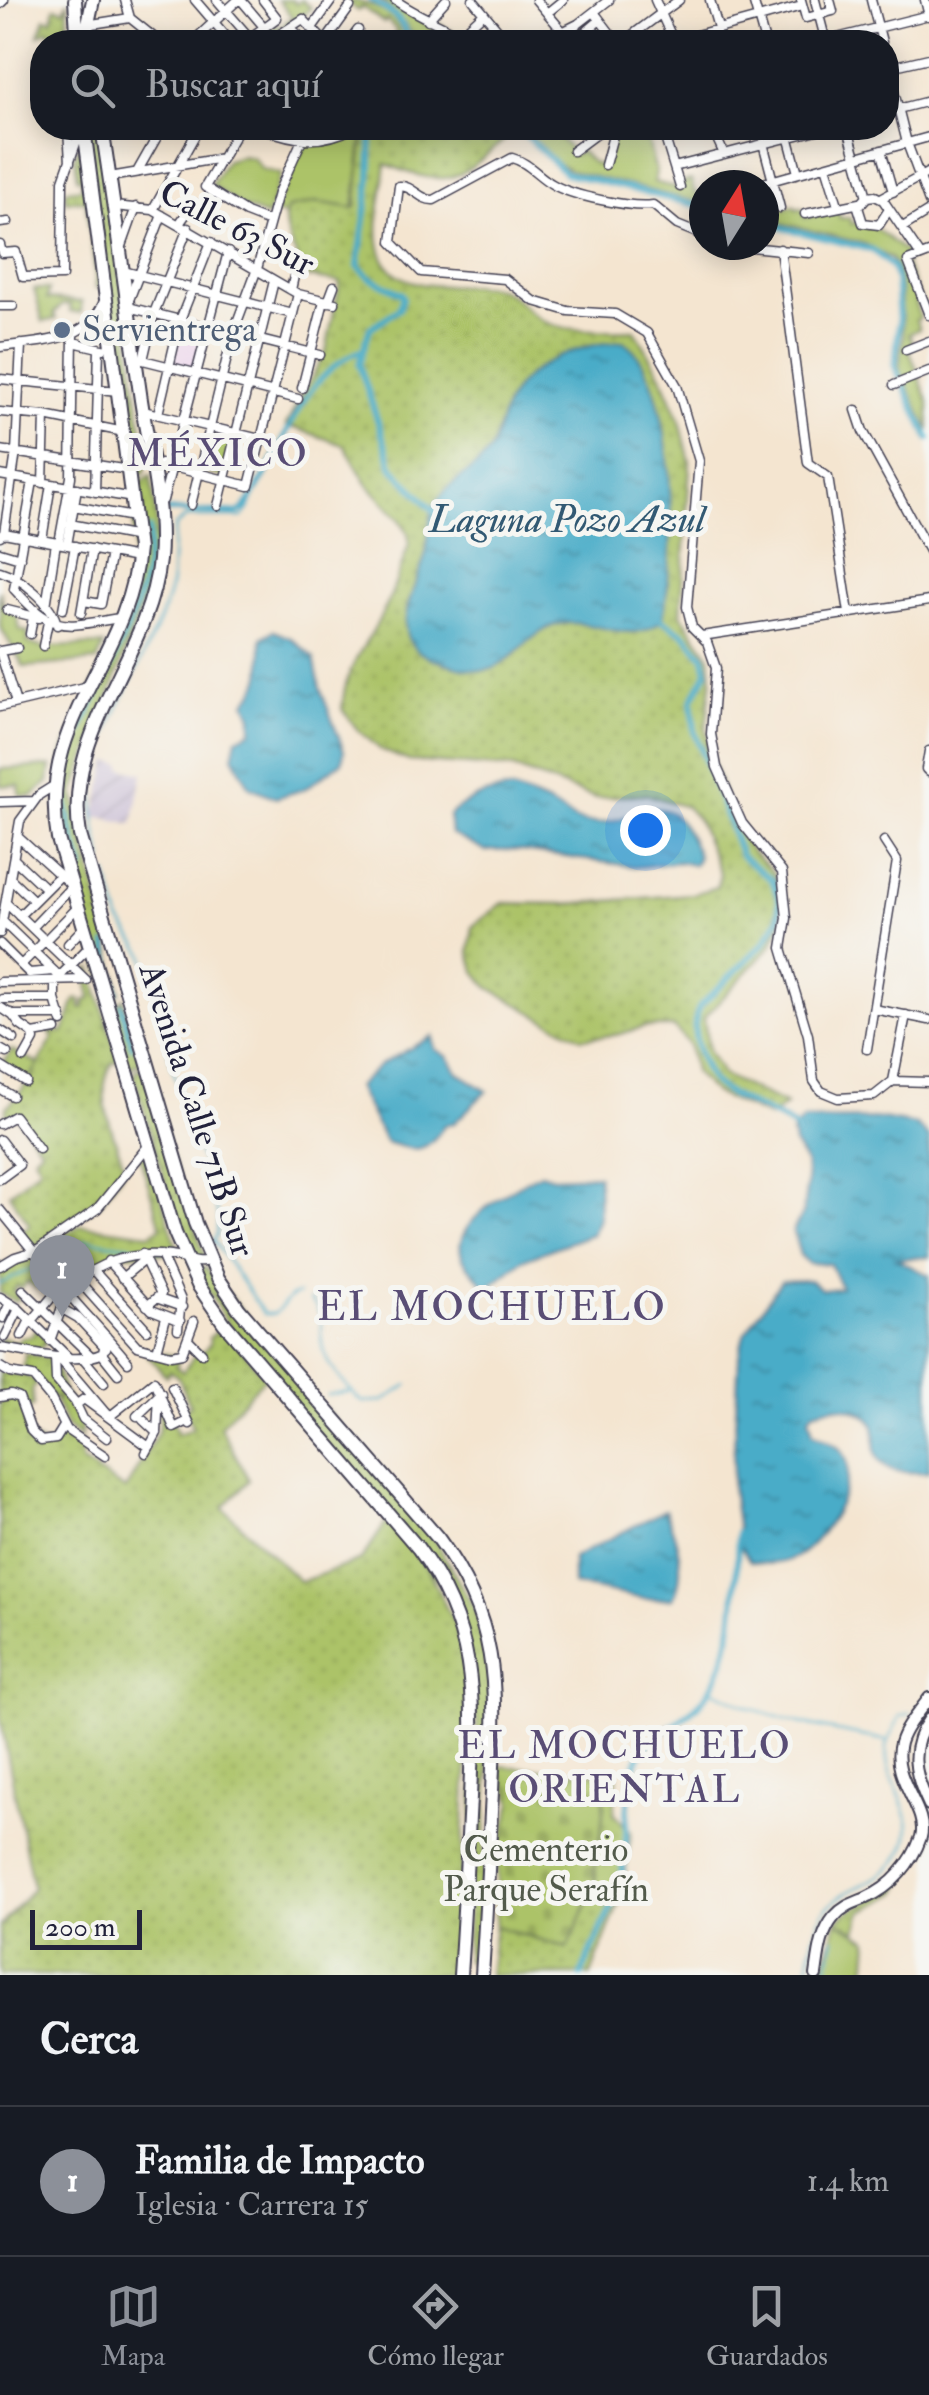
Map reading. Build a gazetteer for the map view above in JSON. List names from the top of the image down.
{
  "streets": {
    "highway": ["Avenida Calle 71B Sur"],
    "street": ["Calle 63 Sur"]
  },
  "crossings": [
    ["Calle 63 Sur", "Avenida Calle 71B Sur"]
  ],
  "districts": ["MÉXICO", "EL MOCHUELO", "EL MOCHUELO ORIENTAL"],
  "water": ["Laguna Pozo Azul"],
  "parks": ["Cementerio Parque Serafín"],
  "places": ["Servientrega"],
  "scale_bar": "200 m",
  "north": "top",
  "page": {
    "search": "Buscar aquí",
    "pins": "1",
    "scale": "200 m",
    "heading": "Cerca",
    "list": [
      {
        "mark": "1",
        "name": "Familia de Impacto",
        "note": "Iglesia · Carrera 15",
        "value": "1.4 km"
      }
    ],
    "nav": ["Mapa", "Cómo llegar", "Guardados"]
  }
}
